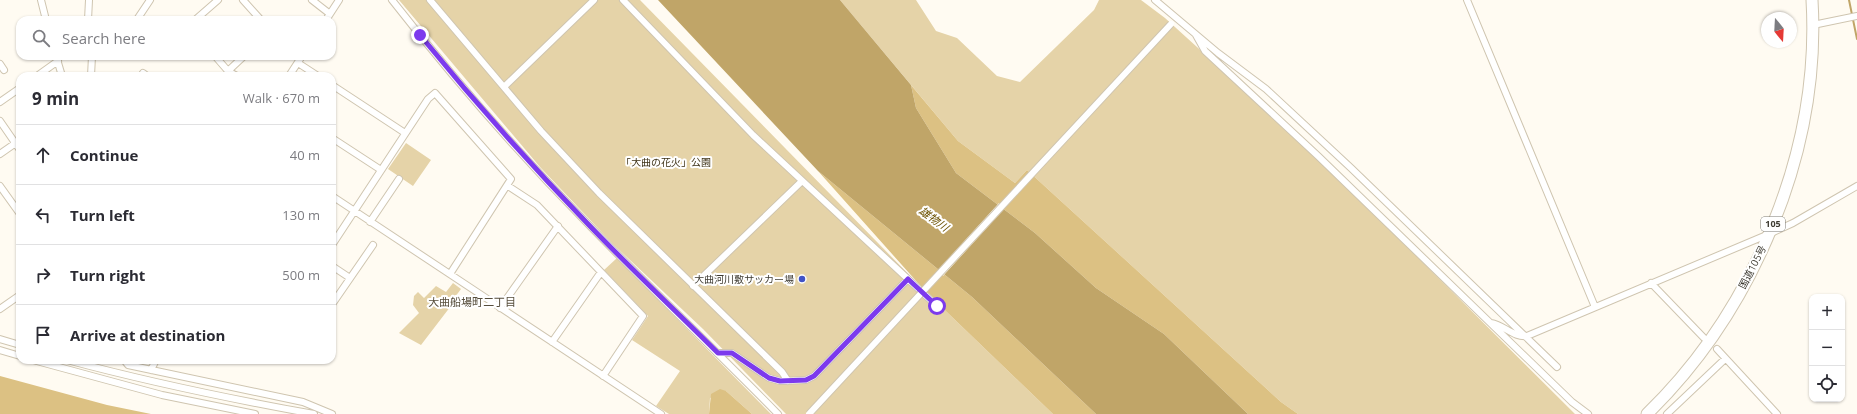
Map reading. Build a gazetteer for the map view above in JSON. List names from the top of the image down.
{
  "streets": {
    "highway": ["105", "国道105号"]
  },
  "districts": ["大曲船場町二丁目"],
  "water": ["雄物川"],
  "parks": ["「大曲の花火」公園"],
  "places": ["大曲河川敷サッカー場"],
  "north": "bottom",
  "page": {
    "search": "Search here",
    "heading": ["9 min", "Walk · 670 m"],
    "list": [
      ["Continue", "40 m"],
      ["Turn left", "130 m"],
      ["Turn right", "500 m"],
      "Arrive at destination"
    ],
    "map_buttons": ["+", "−"]
  }
}
